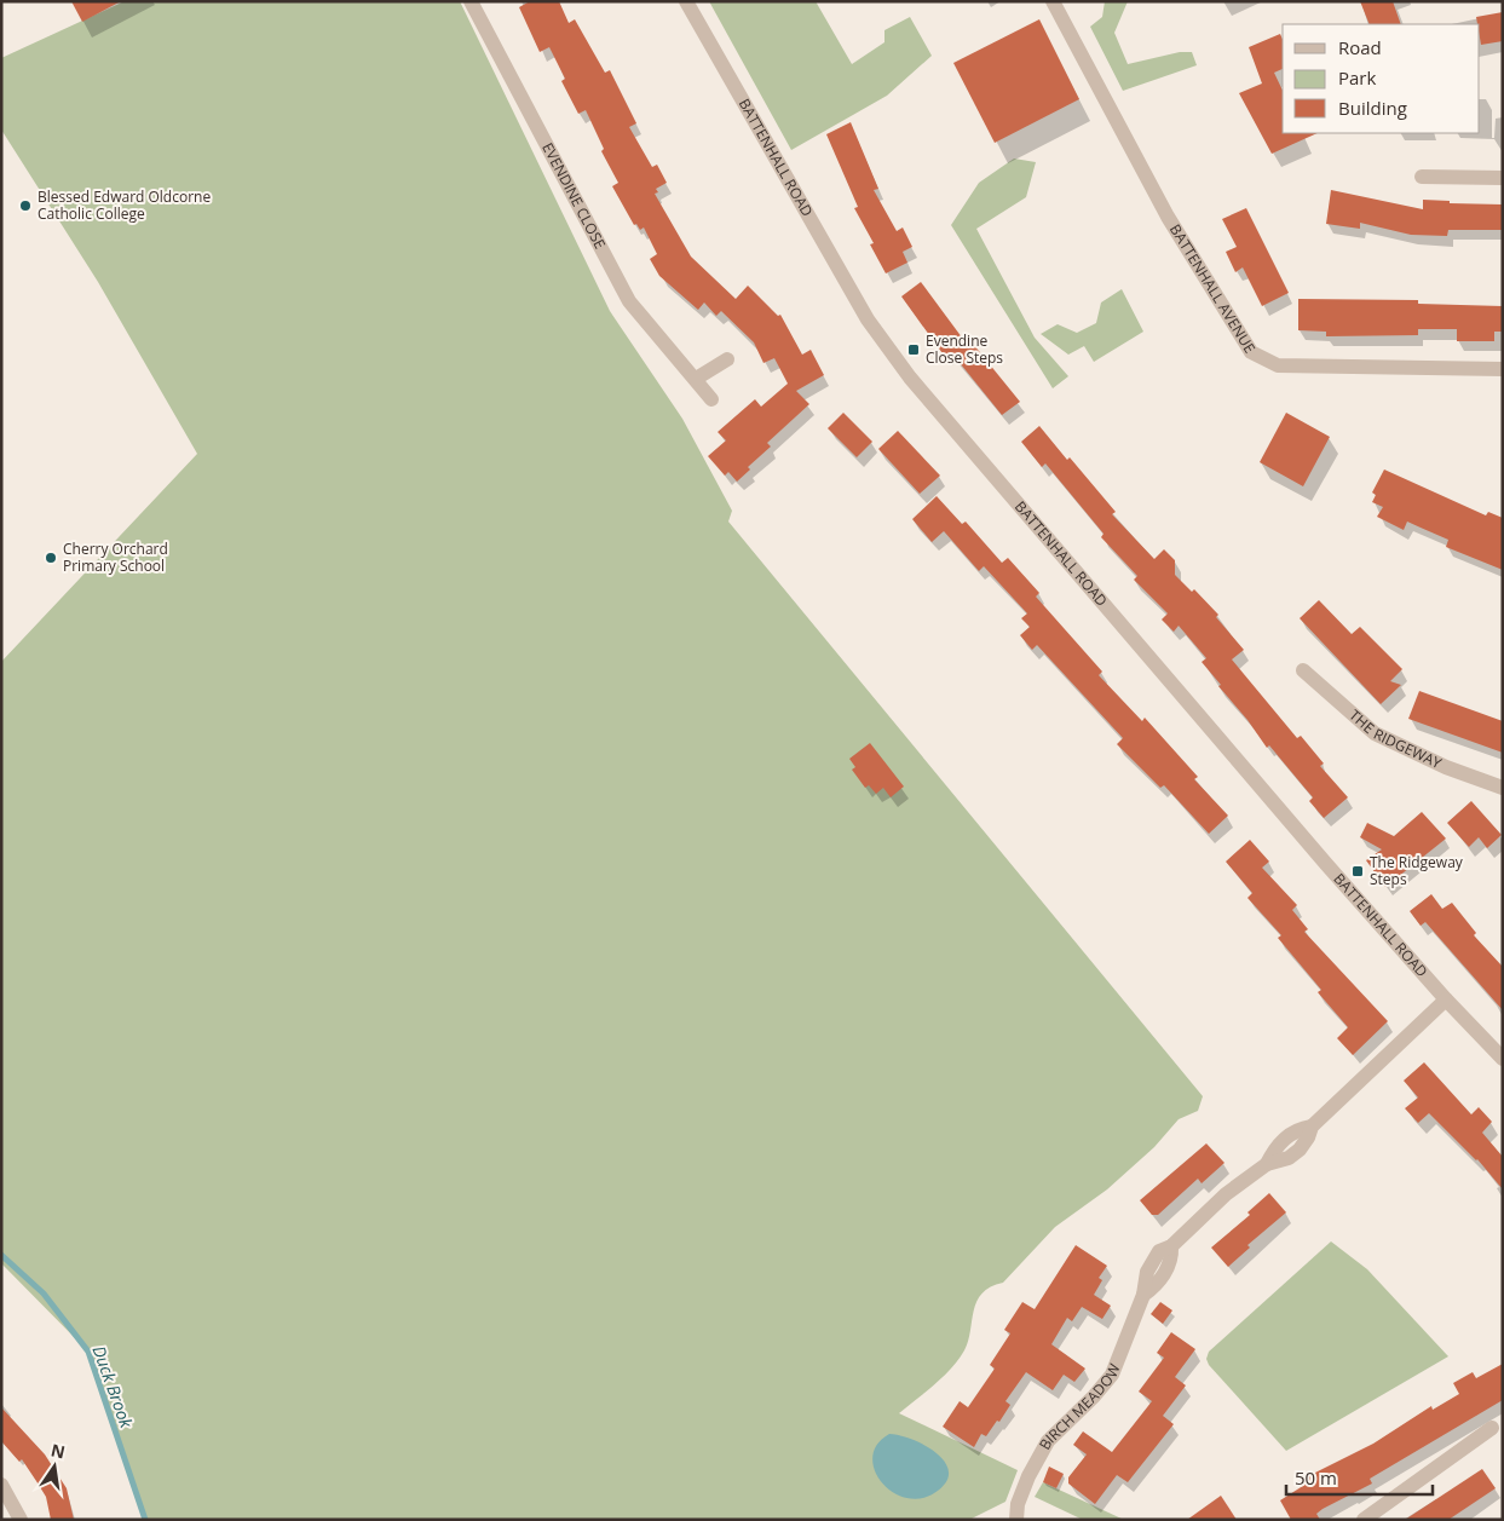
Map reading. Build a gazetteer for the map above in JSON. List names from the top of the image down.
{
  "streets": {
    "street": [
      "BATTENHALL ROAD",
      "EVENDINE CLOSE",
      "BATTENHALL AVENUE",
      "THE RIDGEWAY",
      "BIRCH MEADOW"
    ]
  },
  "crossings": [
    ["BATTENHALL ROAD", "BIRCH MEADOW"]
  ],
  "water": ["Duck Brook"],
  "places": {
    "other": ["Blessed Edward Oldcorne Catholic College", "Cherry Orchard Primary School"],
    "transit": ["Evendine Close Steps", "The Ridgeway Steps"]
  },
  "legend": ["Road", "Park", "Building"],
  "scale_bar": "50 m",
  "north": "top"
}
